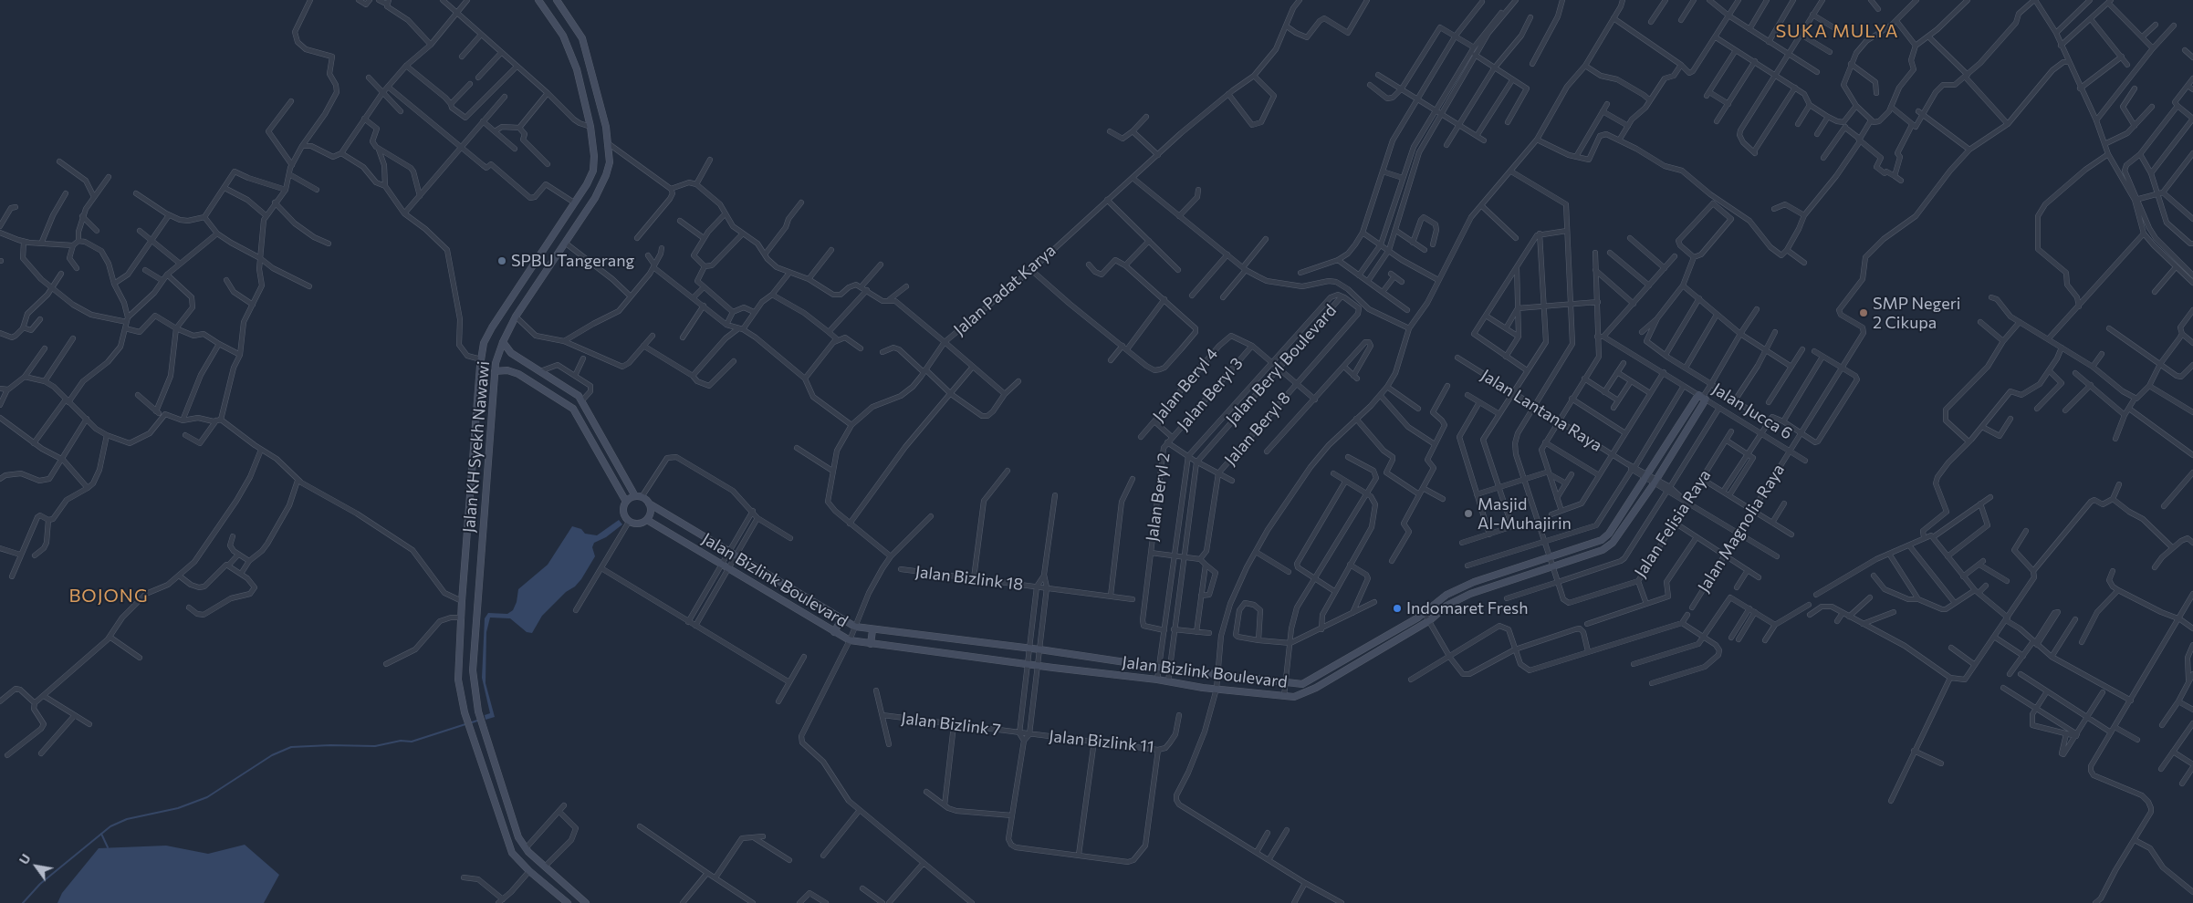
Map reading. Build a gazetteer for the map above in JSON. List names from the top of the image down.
{
  "streets": {
    "street": [
      "Jalan Padat Karya",
      "Jalan Beryl Boulevard",
      "Jalan Beryl 4",
      "Jalan Beryl 3",
      "Jalan Lantana Raya",
      "Jalan Jucca 6",
      "Jalan Beryl 8",
      "Jalan KH Syekh Nawawi",
      "Jalan Beryl 2",
      "Jalan Felisia Raya",
      "Jalan Magnolia Raya",
      "Jalan Bizlink 18",
      "Jalan Bizlink Boulevard",
      "Jalan Bizlink 7",
      "Jalan Bizlink 11"
    ]
  },
  "crossings": [
    ["Jalan Beryl Boulevard", "Jalan Beryl 8"],
    ["Jalan Beryl 4", "Jalan Beryl 3"],
    ["Jalan Beryl 3", "Jalan Beryl 2"],
    ["Jalan Lantana Raya", "Jalan Felisia Raya"],
    ["Jalan Lantana Raya", "Jalan Magnolia Raya"],
    ["Jalan Lantana Raya", "Jalan Bizlink Boulevard"],
    ["Jalan Jucca 6", "Jalan Magnolia Raya"],
    ["Jalan Jucca 6", "Jalan Bizlink Boulevard"],
    ["Jalan Bizlink 7", "Jalan Bizlink 11"]
  ],
  "districts": ["SUKA MULYA", "BOJONG"],
  "places": [
    "SPBU Tangerang",
    "SMP Negeri 2 Cikupa",
    "Masjid Al-Muhajirin",
    "Indomaret Fresh"
  ],
  "north": "top left"
}
